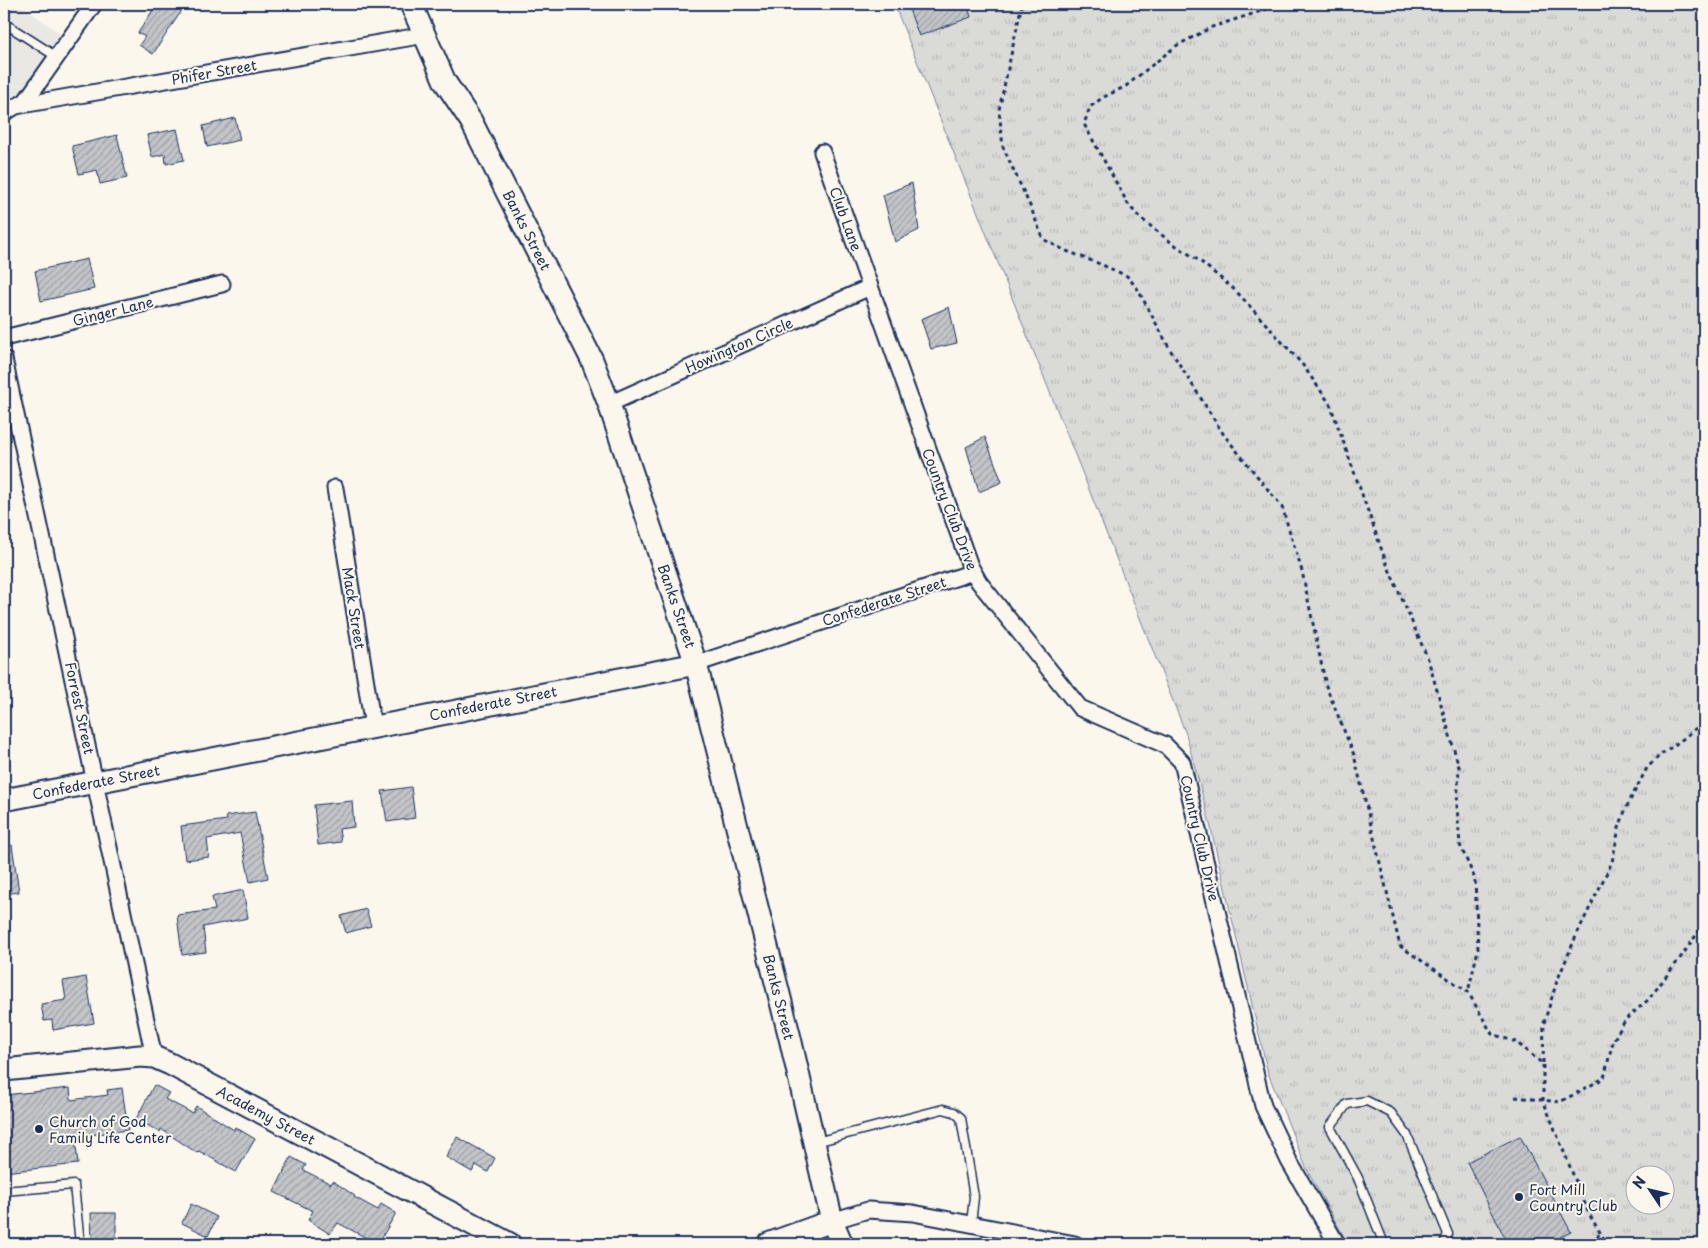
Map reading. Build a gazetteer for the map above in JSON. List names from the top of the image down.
{
  "streets": {
    "street": [
      "Phifer Street",
      "Club Lane",
      "Banks Street",
      "Ginger Lane",
      "Howington Circle",
      "Country Club Drive",
      "Confederate Street",
      "Mack Street",
      "Forrest Street",
      "Academy Street"
    ]
  },
  "crossings": [
    ["Phifer Street", "Banks Street"],
    ["Club Lane", "Howington Circle"],
    ["Club Lane", "Country Club Drive"],
    ["Banks Street", "Howington Circle"],
    ["Banks Street", "Confederate Street"],
    ["Howington Circle", "Country Club Drive"],
    ["Country Club Drive", "Confederate Street"],
    ["Confederate Street", "Mack Street"],
    ["Confederate Street", "Forrest Street"],
    ["Forrest Street", "Academy Street"]
  ],
  "places": ["Church of God Family Life Center", "Fort Mill Country Club"],
  "north": "top left"
}
